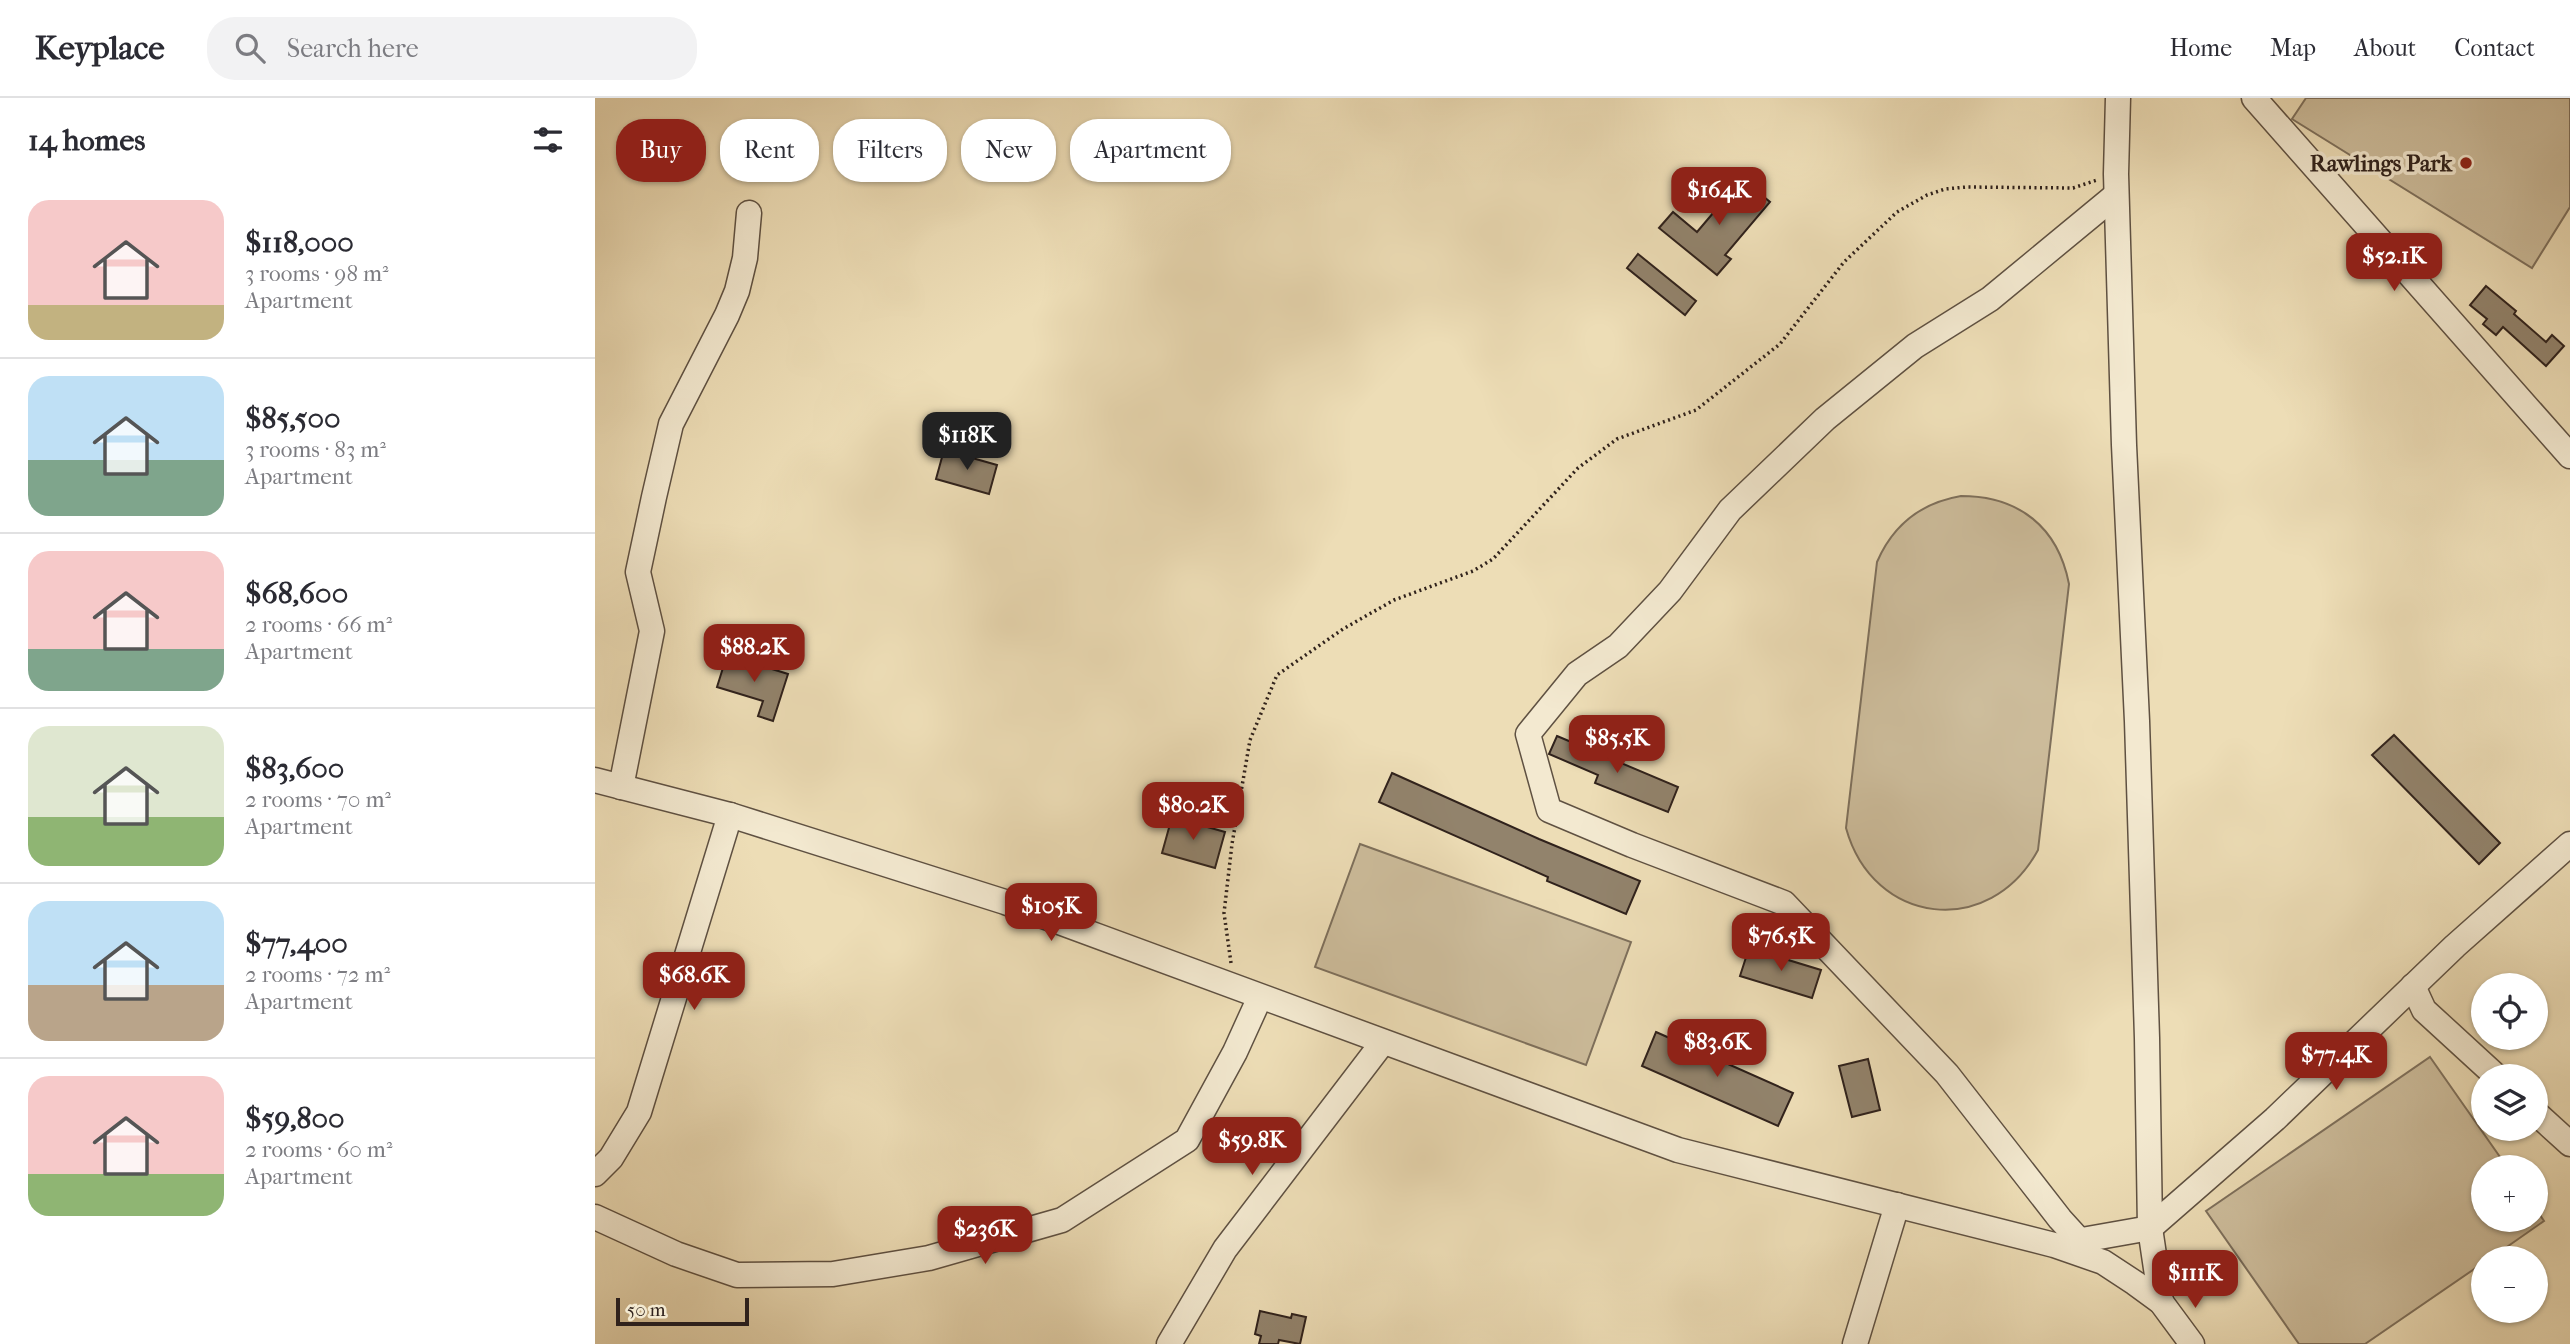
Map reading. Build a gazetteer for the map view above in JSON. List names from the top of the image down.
{
  "places": ["Rawlings Park"],
  "scale_bar": "50 m",
  "page": {
    "header": "Keyplace",
    "search": "Search here",
    "nav": [
      "Home",
      "Map",
      "About",
      "Contact"
    ],
    "heading": "14 homes",
    "chip": [
      "Buy",
      "Rent",
      "Filters",
      "New",
      "Apartment"
    ],
    "price": [
      "$164K",
      "$52.1K",
      "$118K",
      "$88.2K",
      "$85.5K",
      "$80.2K",
      "$105K",
      "$76.5K",
      "$68.6K",
      "$83.6K",
      "$77.4K",
      "$59.8K",
      "$236K",
      "$111K"
    ],
    "list": [
      {
        "name": "$118,000",
        "note": "3 rooms · 98 m² · Apartment"
      },
      {
        "name": "$85,500",
        "note": "3 rooms · 83 m² · Apartment"
      },
      {
        "name": "$68,600",
        "note": "2 rooms · 66 m² · Apartment"
      },
      {
        "name": "$83,600",
        "note": "2 rooms · 70 m² · Apartment"
      },
      {
        "name": "$77,400",
        "note": "2 rooms · 72 m² · Apartment"
      },
      {
        "name": "$59,800",
        "note": "2 rooms · 60 m² · Apartment"
      }
    ],
    "map_buttons": ["+", "−"],
    "scale": "50 m"
  }
}
